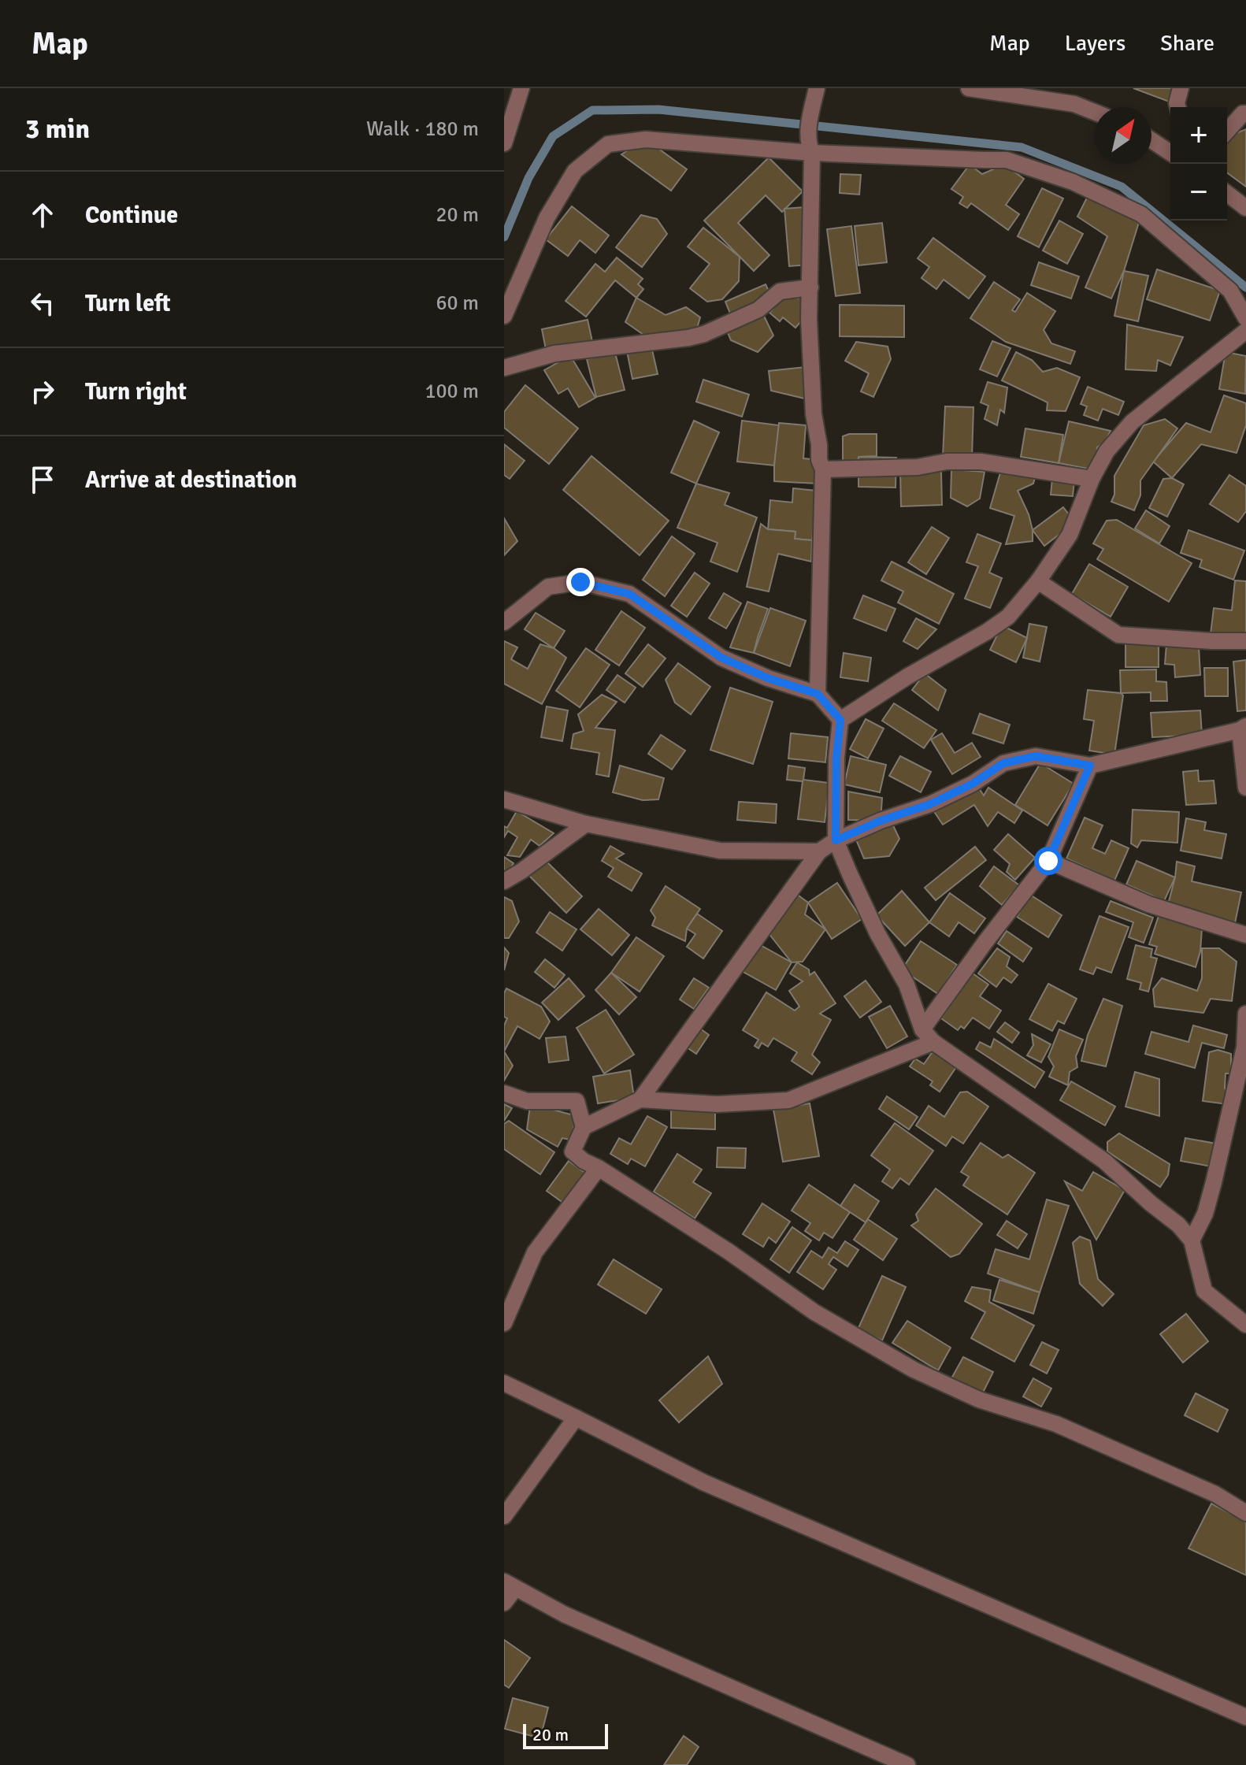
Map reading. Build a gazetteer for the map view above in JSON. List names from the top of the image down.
{
  "scale_bar": "20 m",
  "north": "top right",
  "page": {
    "header": "Map",
    "nav": ["Map", "Layers", "Share"],
    "heading": ["3 min", "Walk · 180 m"],
    "map_buttons": ["+", "−"],
    "list": [
      ["Continue", "20 m"],
      ["Turn left", "60 m"],
      ["Turn right", "100 m"],
      "Arrive at destination"
    ],
    "scale": "20 m"
  }
}
